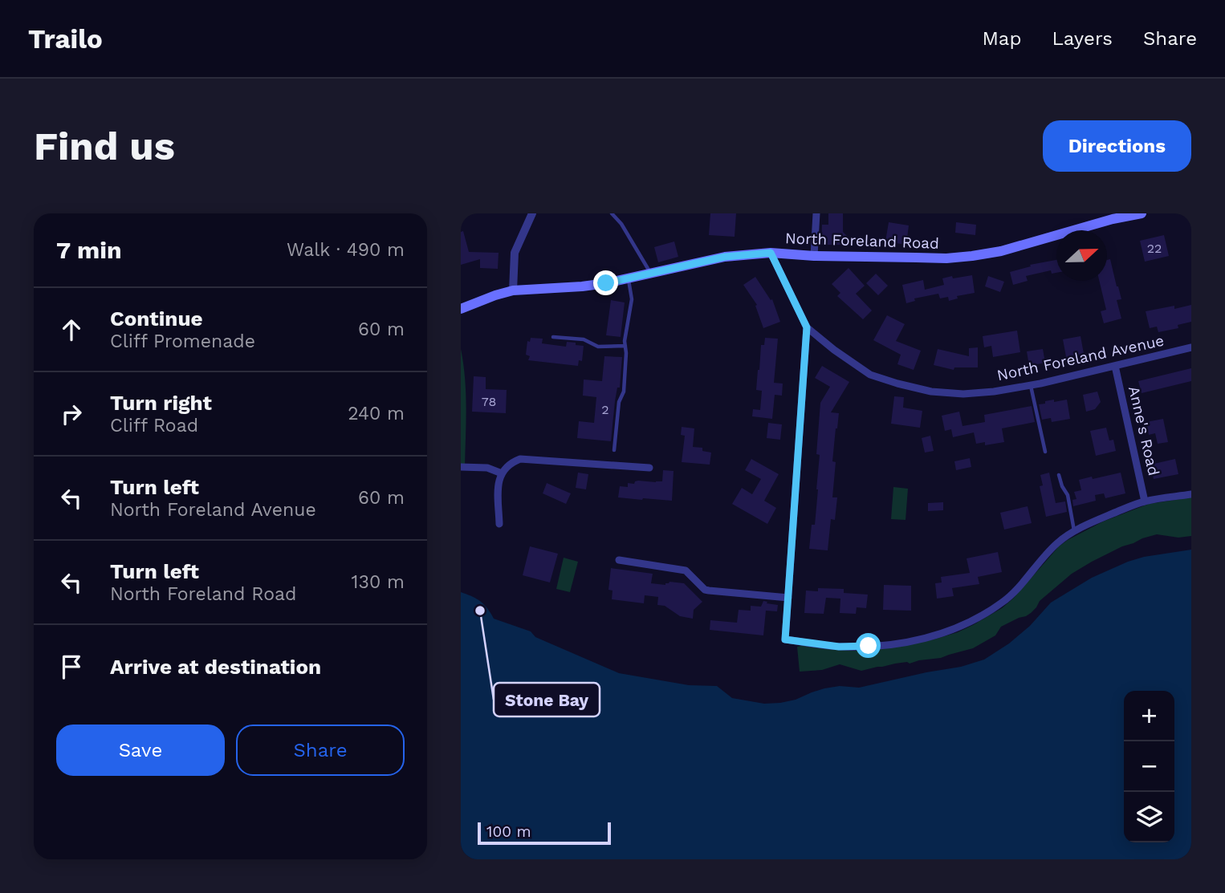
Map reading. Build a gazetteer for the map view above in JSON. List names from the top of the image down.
{
  "streets": {
    "main road": ["North Foreland Road"],
    "street": ["North Foreland Avenue", "Anne's Road"]
  },
  "crossings": [
    ["North Foreland Road", "North Foreland Avenue"],
    ["North Foreland Avenue", "Anne's Road"]
  ],
  "places": ["Stone Bay"],
  "house_numbers": ["22", "78", "2"],
  "scale_bar": "100 m",
  "north": "right",
  "page": {
    "header": "Trailo",
    "nav": ["Map", "Layers", "Share"],
    "buttons": [
      "Directions",
      ["Save", "Share"]
    ],
    "title": "Find us",
    "heading": ["7 min", "Walk · 490 m"],
    "list": [
      ["Continue", "Cliff Promenade", "60 m"],
      ["Turn right", "Cliff Road", "240 m"],
      ["Turn left", "North Foreland Avenue", "60 m"],
      ["Turn left", "North Foreland Road", "130 m"],
      "Arrive at destination"
    ],
    "map_buttons": ["+", "−"],
    "scale": "100 m"
  }
}
